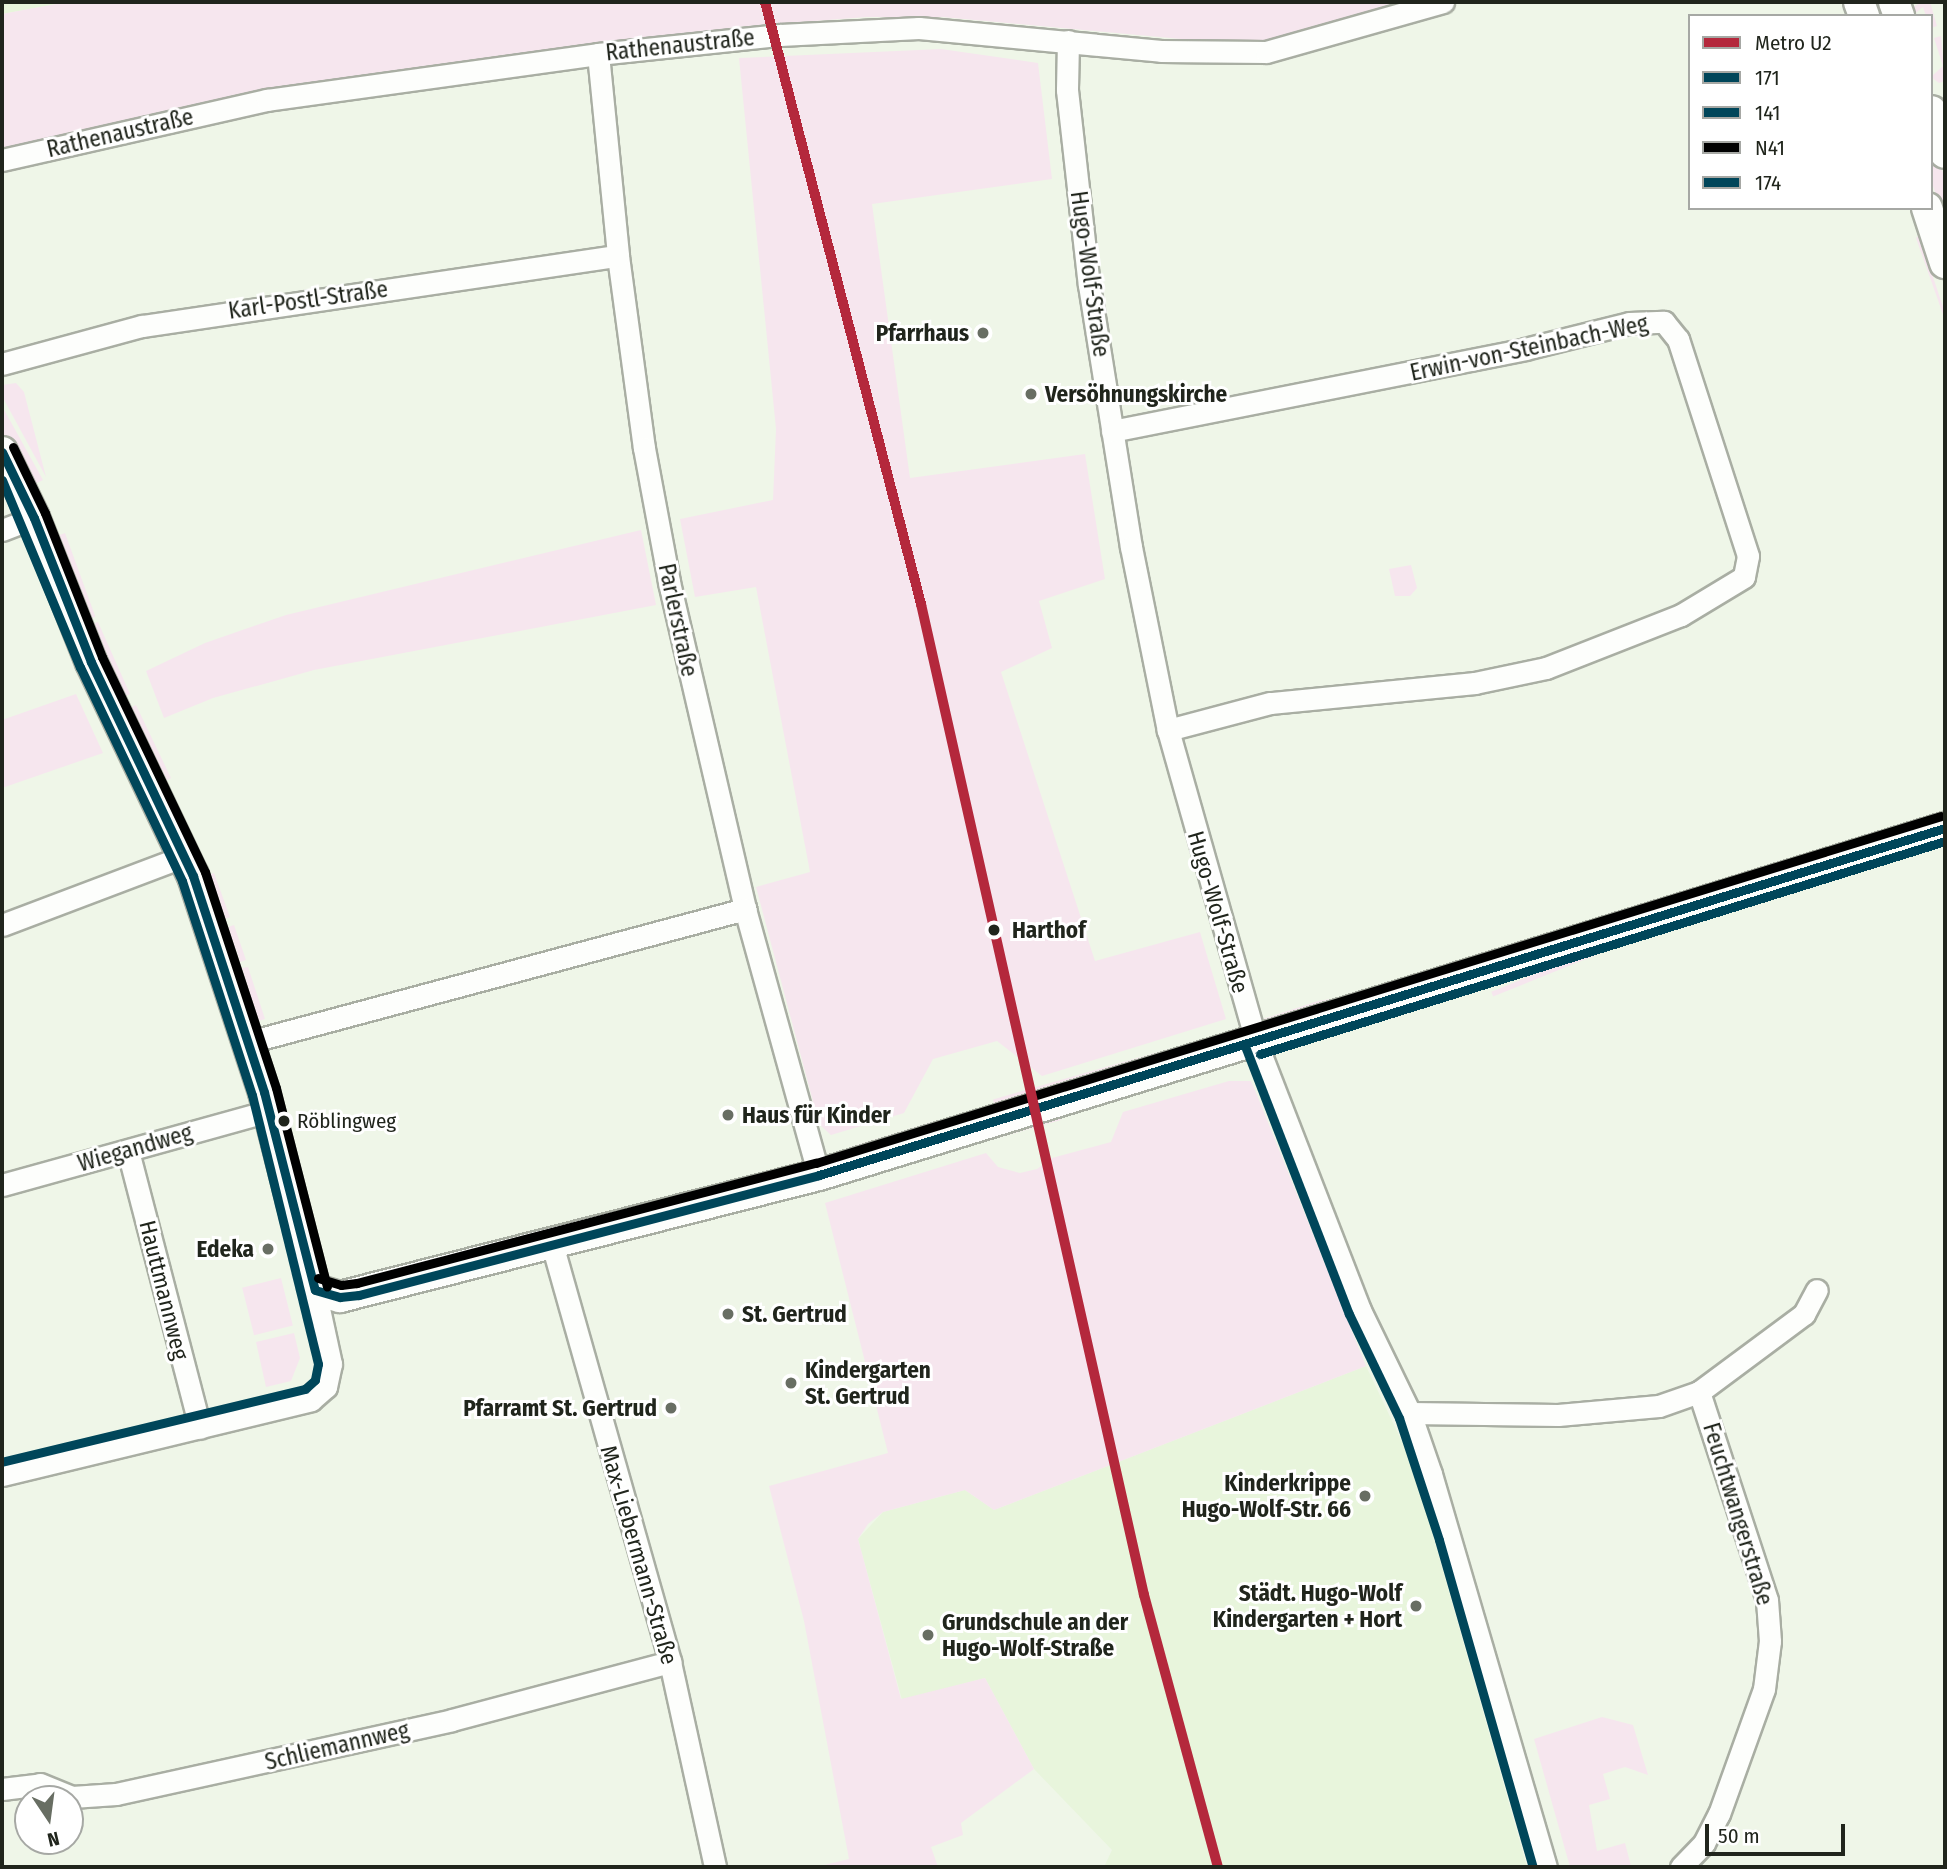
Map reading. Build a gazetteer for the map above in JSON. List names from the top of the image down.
{
  "streets": {
    "street": [
      "Rathenaustraße",
      "Hugo-Wolf-Straße",
      "Karl-Postl-Straße",
      "Erwin-von-Steinbach-Weg",
      "Parlerstraße",
      "Wiegandweg",
      "Hauttmannweg",
      "Feuchtwangerstraße",
      "Max-Liebermann-Straße",
      "Schliemannweg"
    ]
  },
  "crossings": [
    ["Rathenaustraße", "Hugo-Wolf-Straße"],
    ["Rathenaustraße", "Parlerstraße"],
    ["Hugo-Wolf-Straße", "Erwin-von-Steinbach-Weg"],
    ["Karl-Postl-Straße", "Parlerstraße"],
    ["Wiegandweg", "Hauttmannweg"],
    ["Max-Liebermann-Straße", "Schliemannweg"]
  ],
  "places": [
    "Pfarrhaus",
    "Versöhnungskirche",
    "Harthof",
    "Haus für Kinder",
    "Röblingweg",
    "Edeka",
    "St. Gertrud",
    "Kindergarten St. Gertrud",
    "Pfarramt St. Gertrud",
    "Kinderkrippe Hugo-Wolf-Str. 66",
    "Städt. Hugo-Wolf Kindergarten + Hort",
    "Grundschule an der Hugo-Wolf-Straße"
  ],
  "lines": [
    "metro line U2",
    "transit line N41",
    "transit line 171",
    "transit line 174",
    "transit line 141"
  ],
  "legend": [
    "Metro U2",
    "171",
    "141",
    "N41",
    "174"
  ],
  "scale_bar": "50 m",
  "north": "bottom"
}
